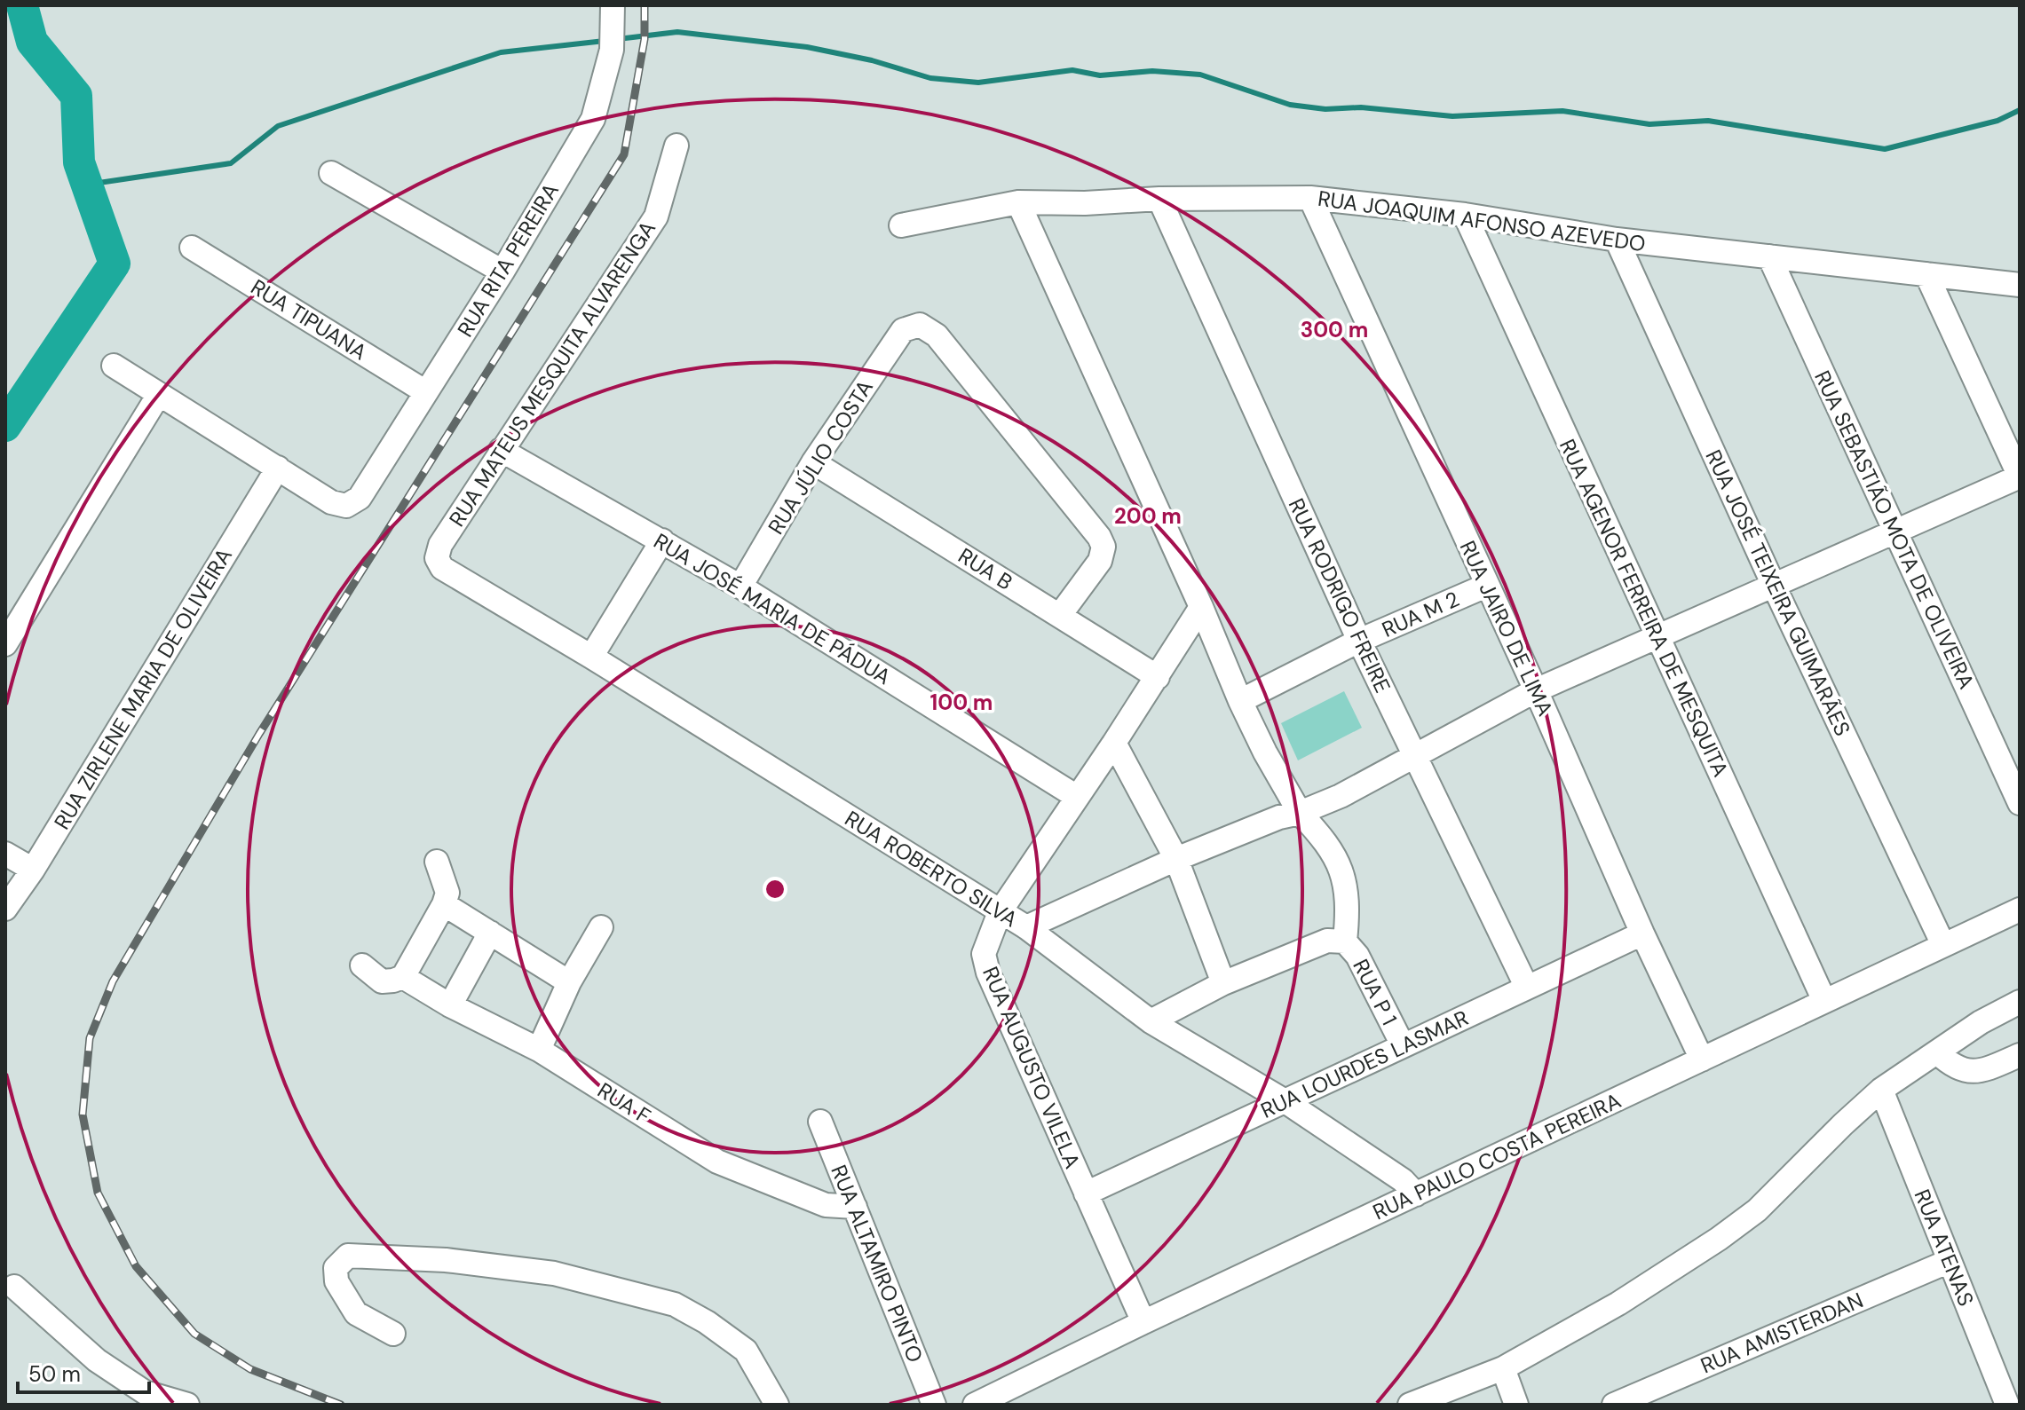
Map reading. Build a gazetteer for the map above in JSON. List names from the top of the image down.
{
  "streets": {
    "street": [
      "RUA JOAQUIM AFONSO AZEVEDO",
      "RUA RITA PEREIRA",
      "RUA TIPUANA",
      "RUA MATEUS MESQUITA ALVARENGA",
      "RUA JÚLIO COSTA",
      "RUA SEBASTIÃO MOTA DE OLIVEIRA",
      "RUA B",
      "RUA JOSÉ TEIXEIRA GUIMARÃES",
      "RUA RODRIGO FREIRE",
      "RUA AGENOR FERREIRA DE MESQUITA",
      "RUA JOSÉ MARIA DE PÁDUA",
      "RUA M 2",
      "RUA JAIRO DE LIMA",
      "RUA ZIRLENE MARIA DE OLIVEIRA",
      "RUA ROBERTO SILVA",
      "RUA P 1",
      "RUA LOURDES LASMAR",
      "RUA AUGUSTO VILELA",
      "RUA F",
      "RUA PAULO COSTA PEREIRA",
      "RUA ATENAS",
      "RUA ALTAMIRO PINTO",
      "RUA AMISTERDAN"
    ]
  },
  "crossings": [
    ["RUA JOAQUIM AFONSO AZEVEDO", "RUA SEBASTIÃO MOTA DE OLIVEIRA"],
    ["RUA JOAQUIM AFONSO AZEVEDO", "RUA JOSÉ TEIXEIRA GUIMARÃES"],
    ["RUA JOAQUIM AFONSO AZEVEDO", "RUA RODRIGO FREIRE"],
    ["RUA JOAQUIM AFONSO AZEVEDO", "RUA AGENOR FERREIRA DE MESQUITA"],
    ["RUA JOAQUIM AFONSO AZEVEDO", "RUA JAIRO DE LIMA"],
    ["RUA RITA PEREIRA", "RUA TIPUANA"],
    ["RUA RITA PEREIRA", "RUA ZIRLENE MARIA DE OLIVEIRA"],
    ["RUA MATEUS MESQUITA ALVARENGA", "RUA JOSÉ MARIA DE PÁDUA"],
    ["RUA MATEUS MESQUITA ALVARENGA", "RUA ROBERTO SILVA"],
    ["RUA JÚLIO COSTA", "RUA B"],
    ["RUA JÚLIO COSTA", "RUA JOSÉ MARIA DE PÁDUA"],
    ["RUA B", "RUA AUGUSTO VILELA"],
    ["RUA JOSÉ TEIXEIRA GUIMARÃES", "RUA PAULO COSTA PEREIRA"],
    ["RUA RODRIGO FREIRE", "RUA M 2"],
    ["RUA RODRIGO FREIRE", "RUA LOURDES LASMAR"],
    ["RUA AGENOR FERREIRA DE MESQUITA", "RUA PAULO COSTA PEREIRA"],
    ["RUA JOSÉ MARIA DE PÁDUA", "RUA AUGUSTO VILELA"],
    ["RUA M 2", "RUA JAIRO DE LIMA"],
    ["RUA JAIRO DE LIMA", "RUA LOURDES LASMAR"],
    ["RUA JAIRO DE LIMA", "RUA PAULO COSTA PEREIRA"],
    ["RUA ROBERTO SILVA", "RUA LOURDES LASMAR"],
    ["RUA ROBERTO SILVA", "RUA AUGUSTO VILELA"],
    ["RUA ROBERTO SILVA", "RUA PAULO COSTA PEREIRA"],
    ["RUA P 1", "RUA LOURDES LASMAR"],
    ["RUA LOURDES LASMAR", "RUA AUGUSTO VILELA"],
    ["RUA AUGUSTO VILELA", "RUA PAULO COSTA PEREIRA"],
    ["RUA F", "RUA ALTAMIRO PINTO"],
    ["RUA ATENAS", "RUA AMISTERDAN"]
  ],
  "scale_bar": "50 m",
  "rings": ["300 m", "200 m", "100 m"]
}
